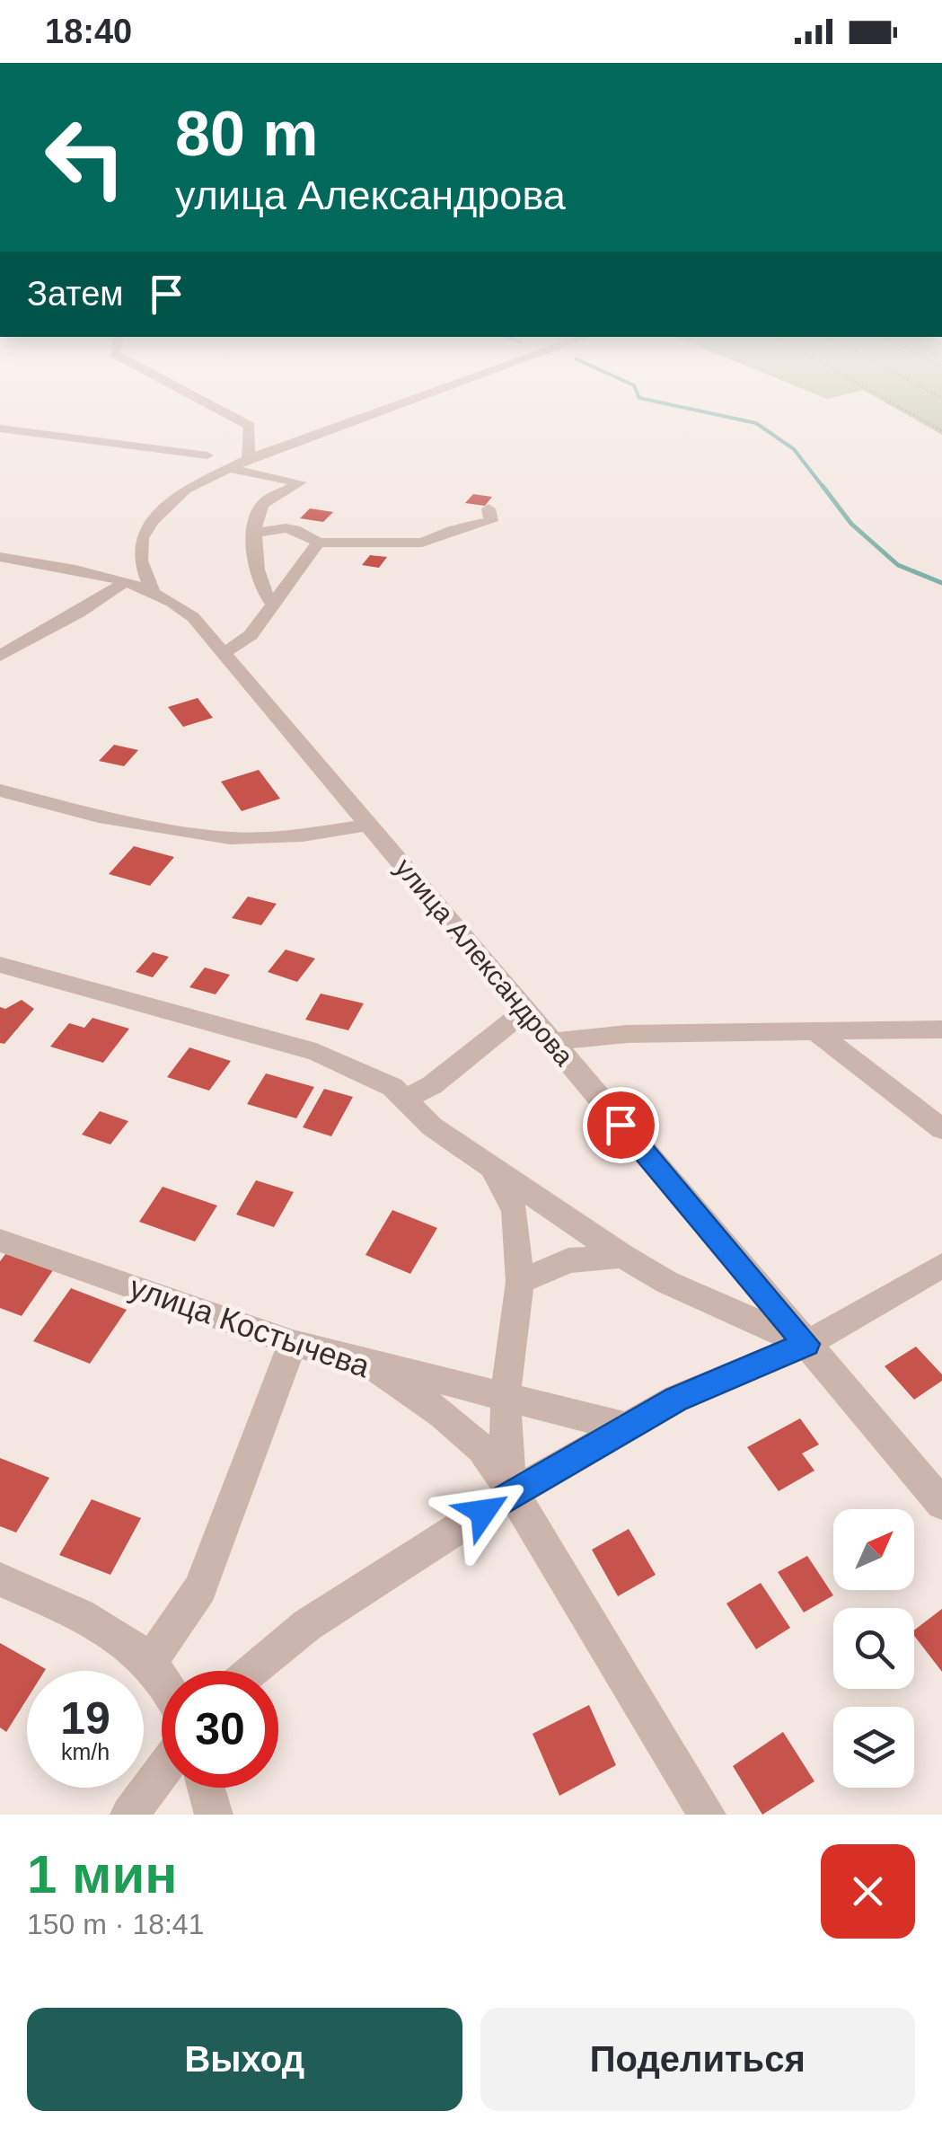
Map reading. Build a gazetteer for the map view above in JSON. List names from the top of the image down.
{
  "streets": {
    "street": ["улица Александрова", "улица Костычева"]
  },
  "north": "top right",
  "page": {
    "status": "18:40",
    "turn": ["80 m", "улица Александрова"],
    "then": "Затем",
    "speed": "19 km/h",
    "limit": "30",
    "heading": ["1 мин", "150 m · 18:41"],
    "buttons": ["Выход", "Поделиться"]
  }
}
